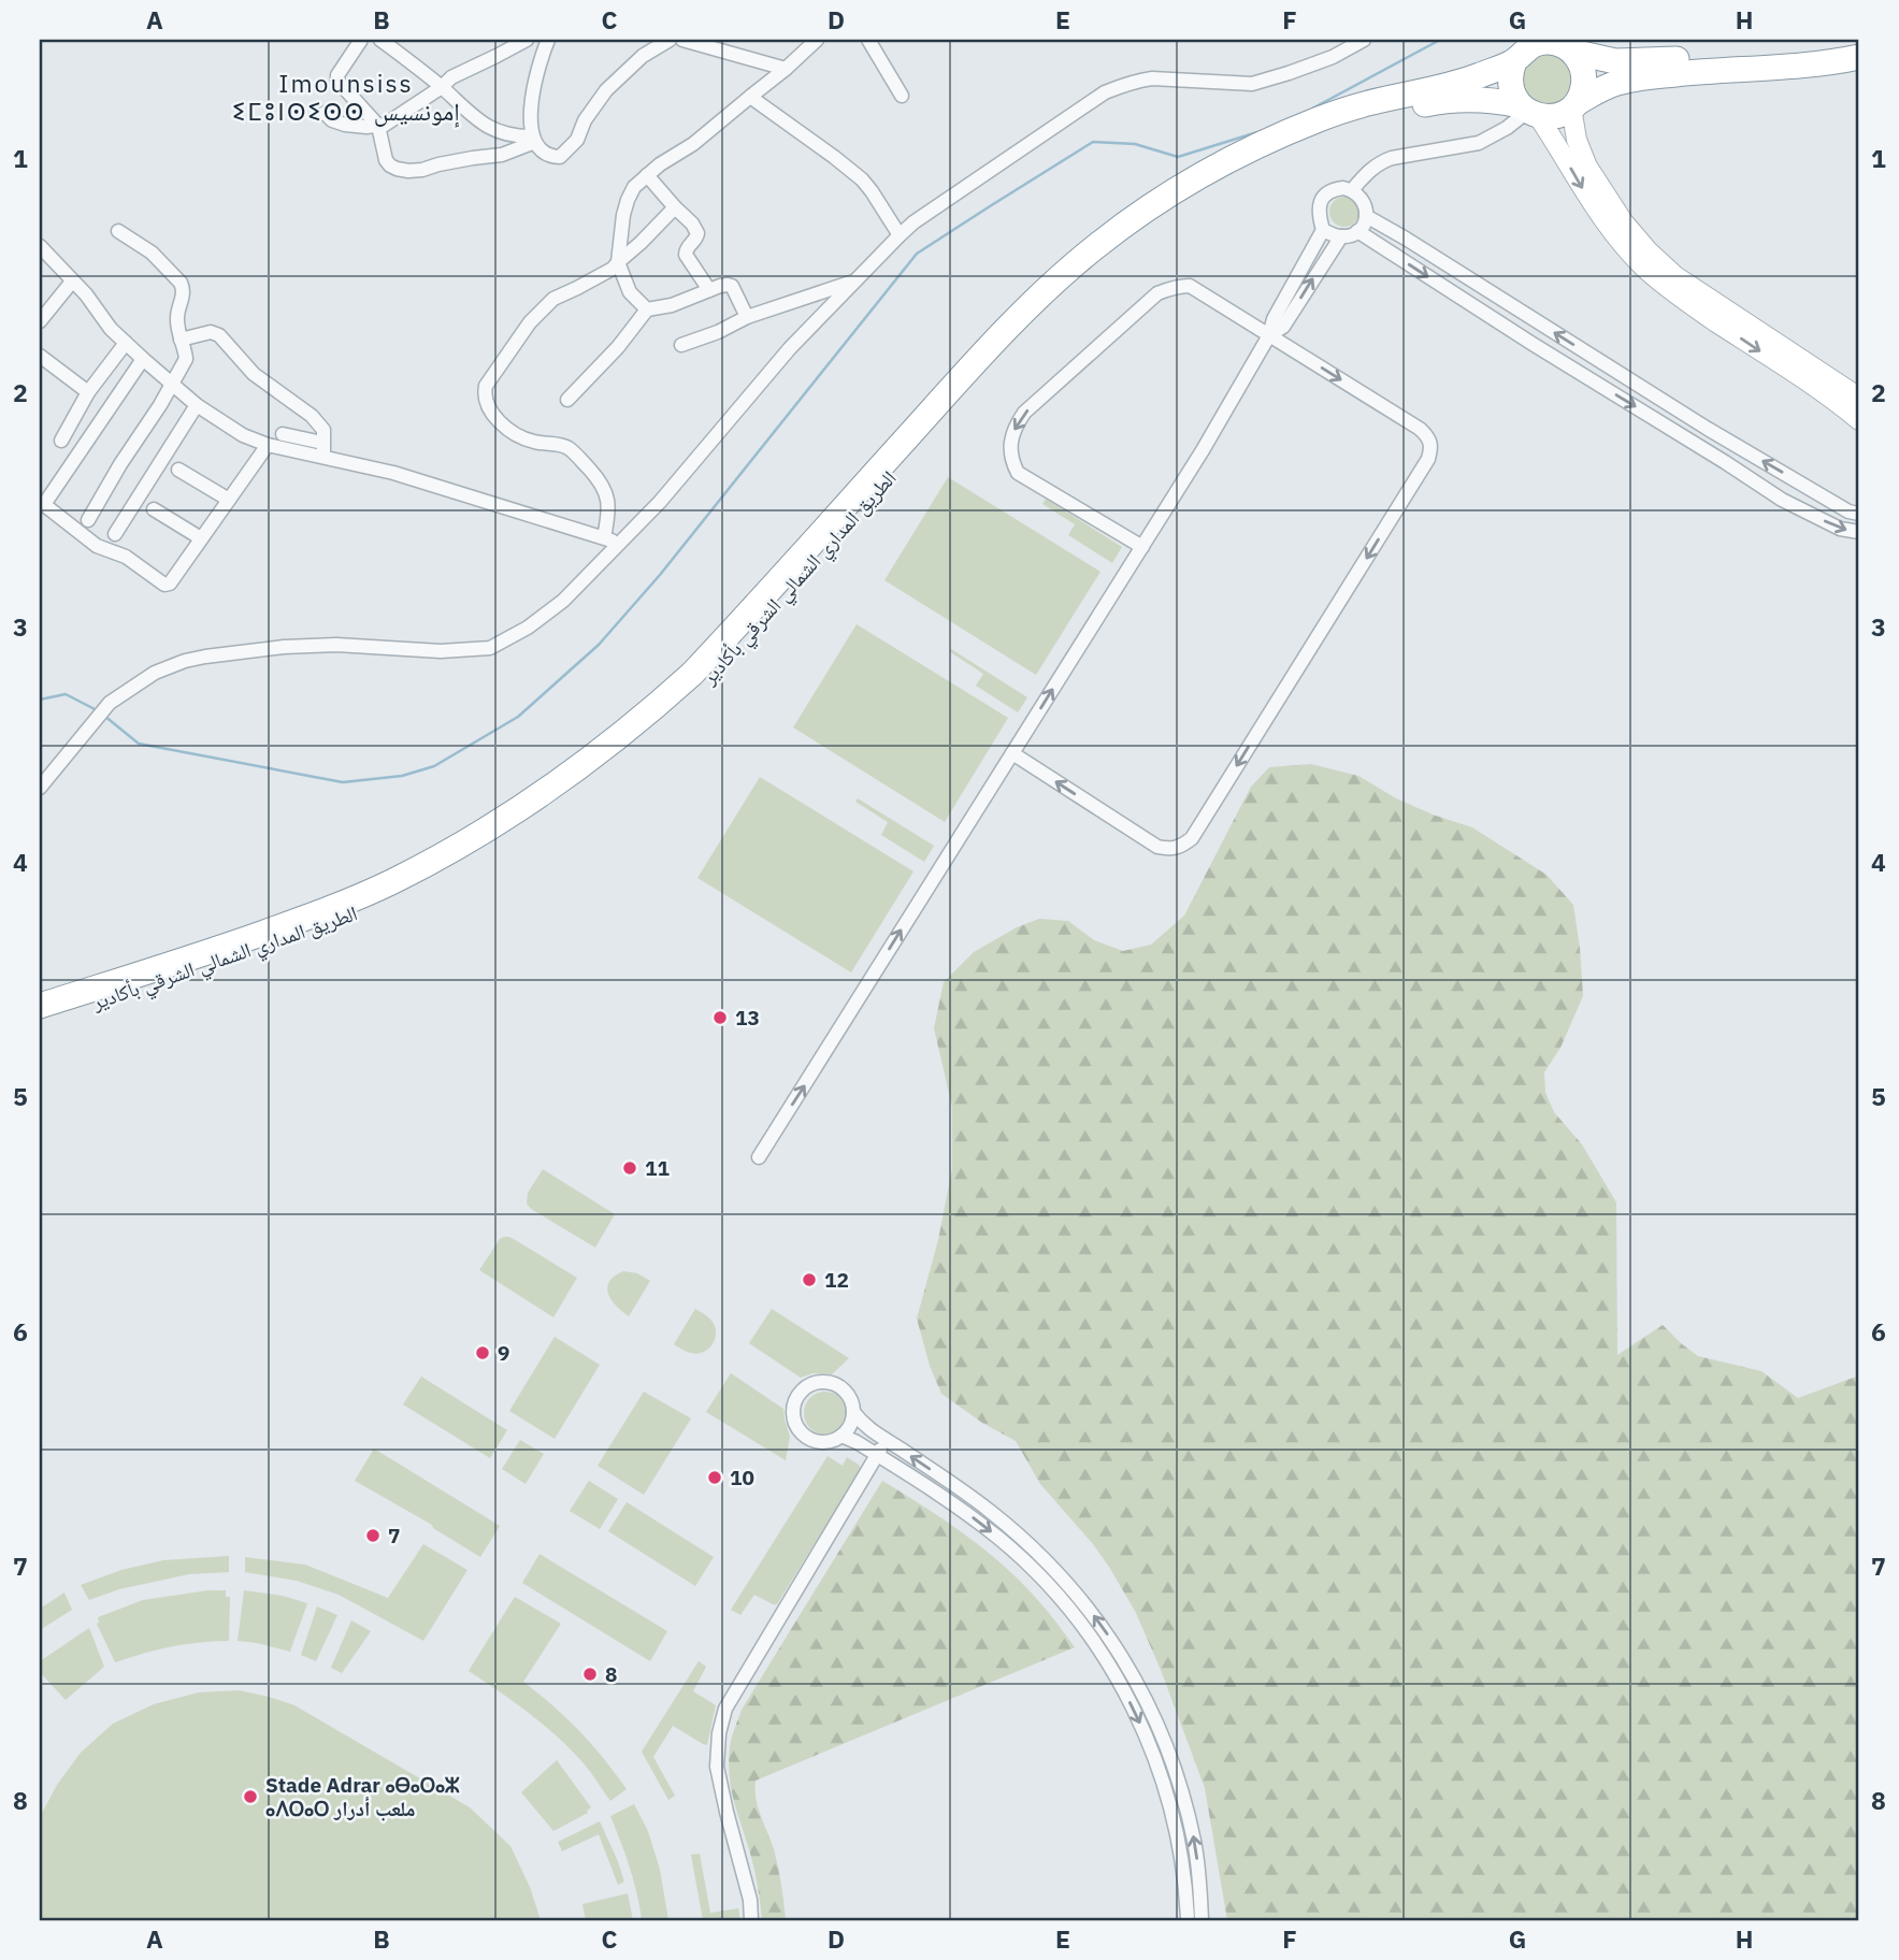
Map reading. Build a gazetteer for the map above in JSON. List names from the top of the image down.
{
  "streets": {
    "highway": ["الطريق المداري الشمالي الشرقي بأكادير"]
  },
  "districts": ["Imounsiss ⵉⵎⵓⵏⵙⵉⵙⵙ إمونسيس"],
  "places": [
    "13",
    "11",
    "12",
    "9",
    "10",
    "7",
    "8",
    "Stade Adrar ⴰⴱⴰⵔⴰⵣ ⴰⴷⵔⴰⵔ ملعب أدرار"
  ],
  "grid": {
    "columns": [
      "A",
      "B",
      "C",
      "D",
      "E",
      "F",
      "G",
      "H"
    ],
    "rows": [
      "1",
      "2",
      "3",
      "4",
      "5",
      "6",
      "7",
      "8"
    ]
  }
}
